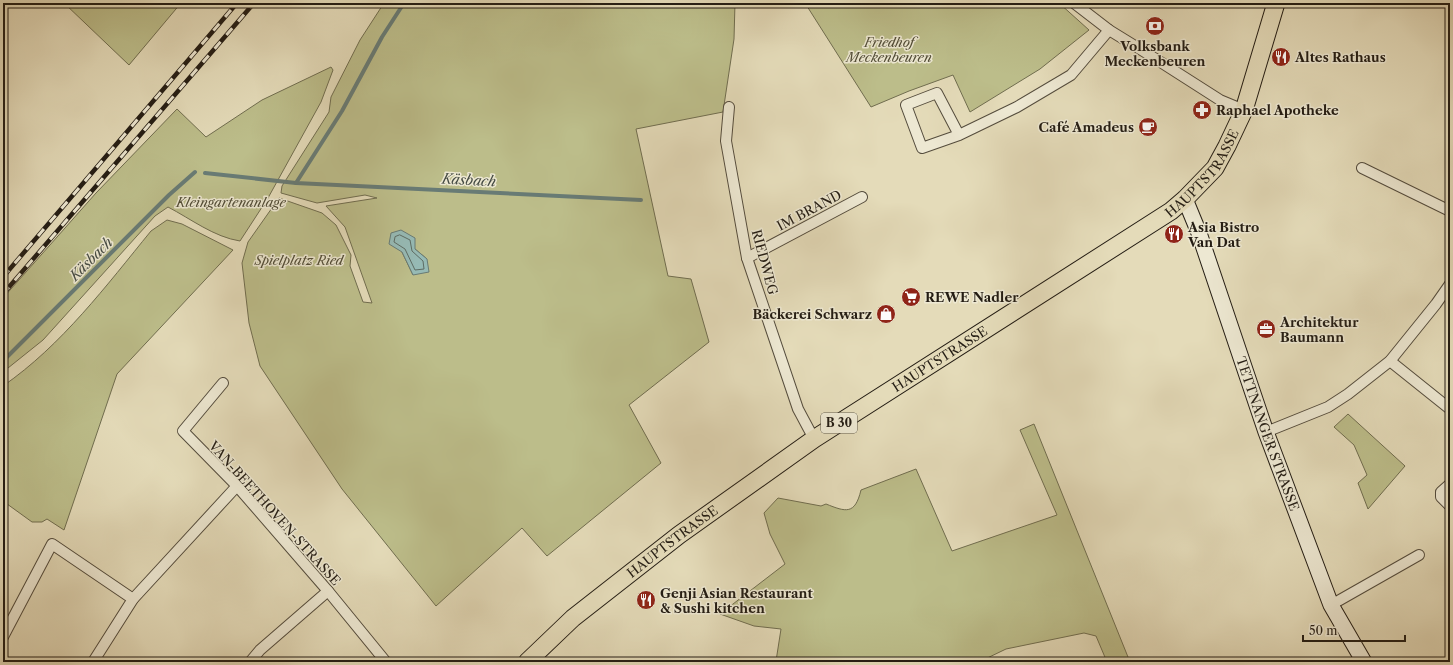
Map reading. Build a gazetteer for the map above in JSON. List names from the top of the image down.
{
  "streets": {
    "main road": ["HAUPTSTRASSE", "B 30", "TETTNANGER STRASSE"],
    "street": ["IM BRAND", "RIEDWEG", "VAN-BEETHOVEN-STRASSE"]
  },
  "crossings": [
    ["HAUPTSTRASSE", "RIEDWEG"],
    ["HAUPTSTRASSE", "TETTNANGER STRASSE"],
    ["IM BRAND", "RIEDWEG"]
  ],
  "water": ["Käsbach"],
  "parks": ["Friedhof Meckenbeuren", "Kleingartenanlage", "Spielplatz Ried"],
  "places": {
    "bank": ["Volksbank Meckenbeuren"],
    "restaurant": ["Altes Rathaus", "Asia Bistro Van Dat", "Genji Asian Restaurant & Sushi kitchen"],
    "pharmacy": ["Raphael Apotheke"],
    "cafe": ["Café Amadeus"],
    "supermarket": ["REWE Nadler"],
    "shop": ["Bäckerei Schwarz"],
    "office": ["Architektur Baumann"]
  },
  "scale_bar": "50 m"
}
